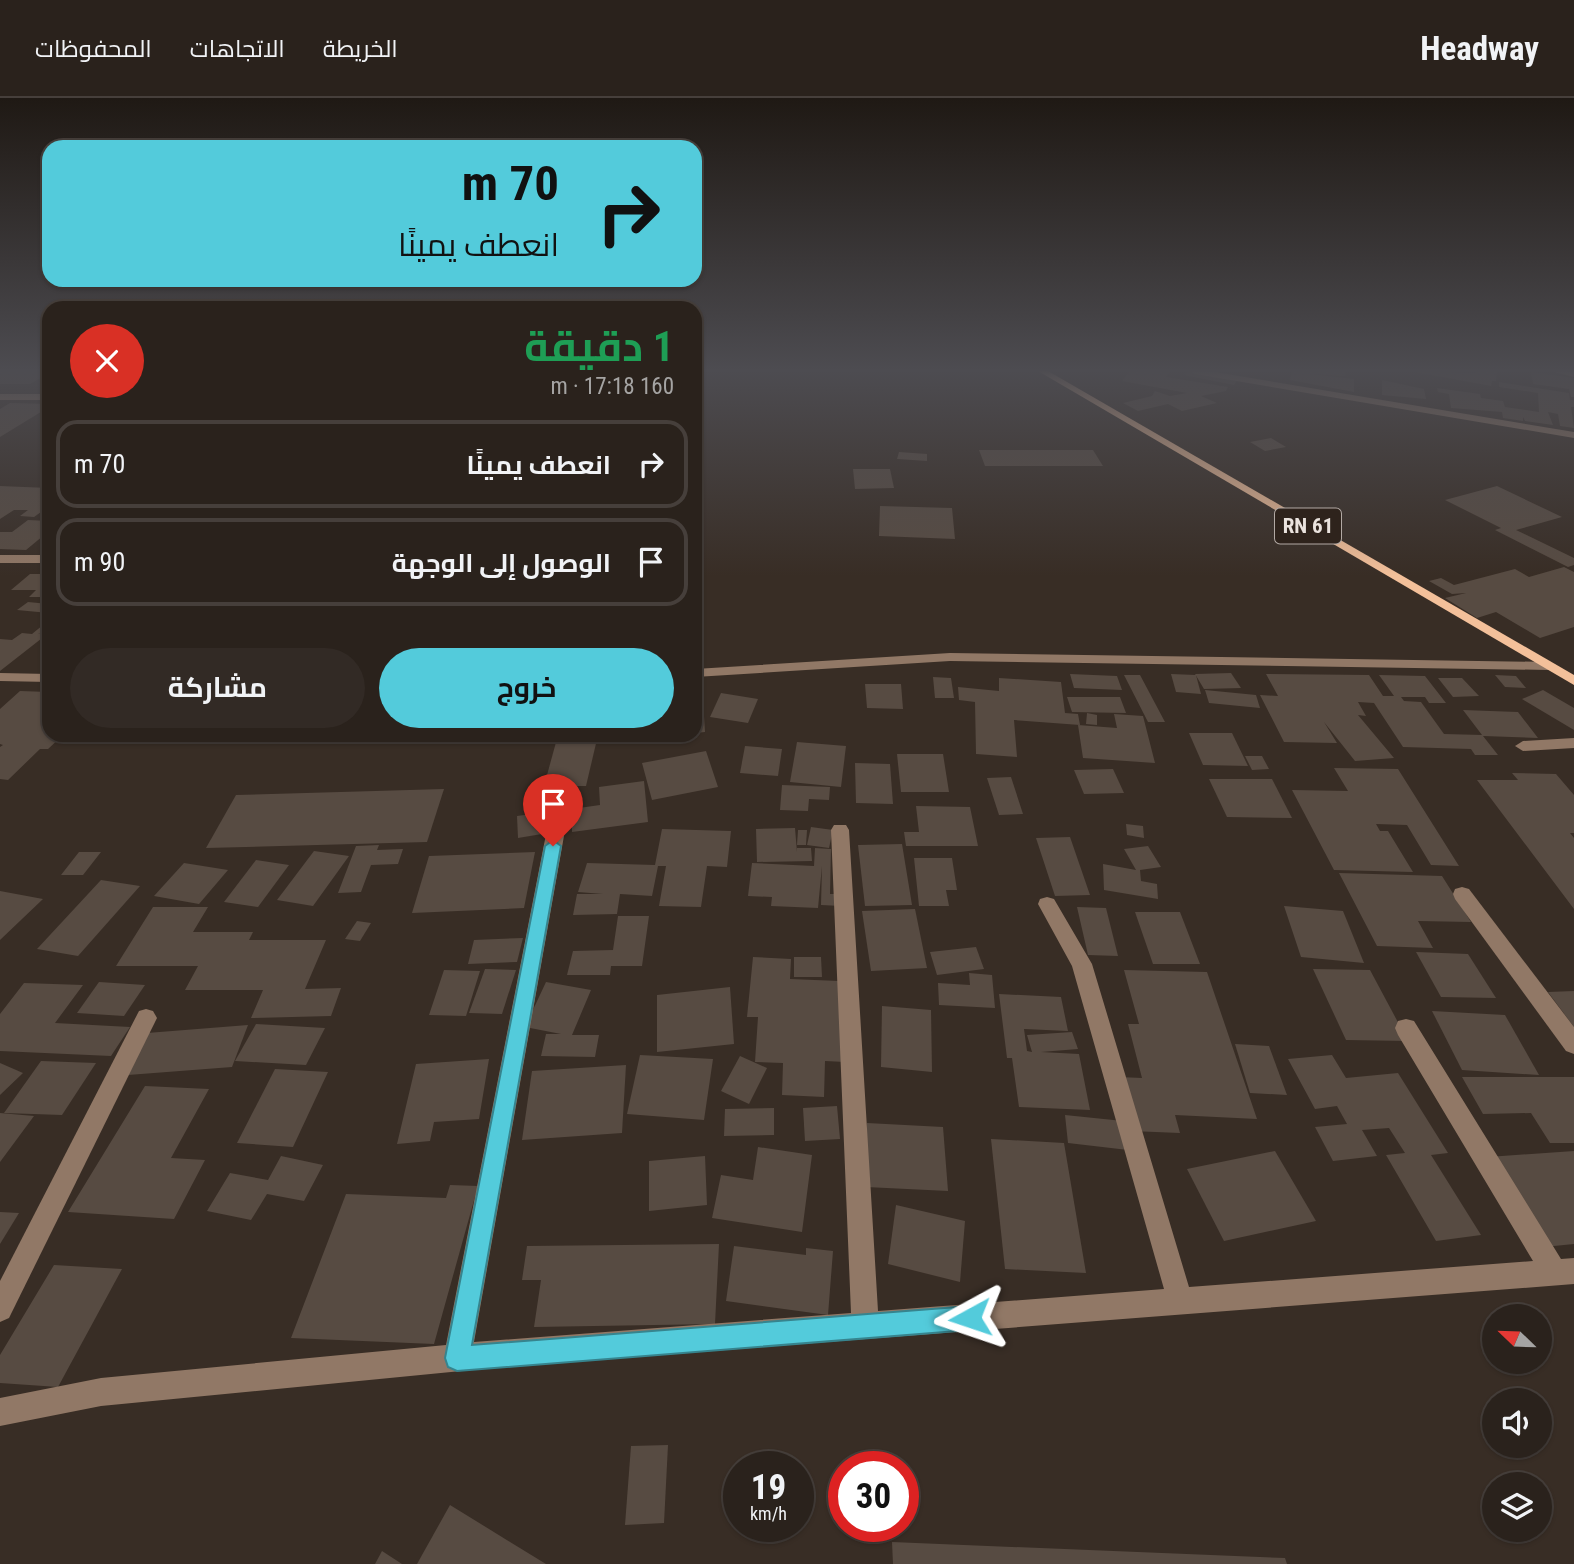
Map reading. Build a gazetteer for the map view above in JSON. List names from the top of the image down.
{
  "streets": {
    "main road": ["RN 61"]
  },
  "north": "top left",
  "page": {
    "header": "Headway",
    "nav": ["الخريطة", "الاتجاهات", "المحفوظات"],
    "turn": ["70 m", "انعطف يمينًا"],
    "heading": ["1 دقيقة", "160 m · 17:18"],
    "list": [
      {
        "name": "انعطف يمينًا",
        "value": "70 m"
      },
      {
        "name": "الوصول إلى الوجهة",
        "value": "90 m"
      }
    ],
    "buttons": ["خروج", "مشاركة"],
    "speed": "19 km/h",
    "limit": "30"
  }
}
